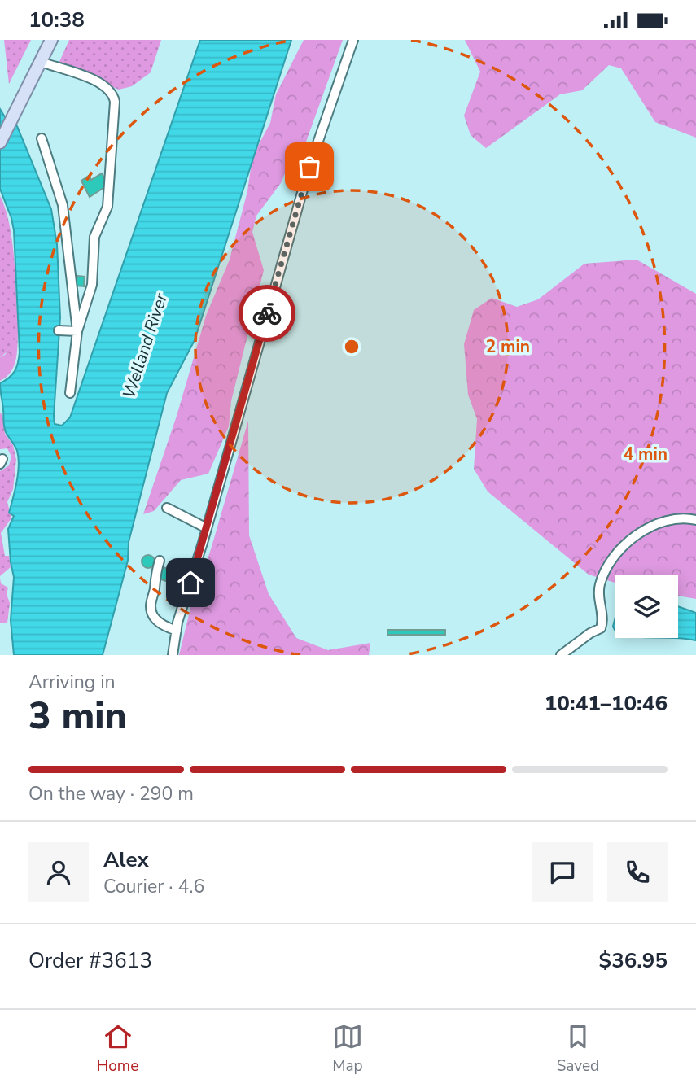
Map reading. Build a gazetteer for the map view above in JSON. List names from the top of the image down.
{
  "water": ["Welland River"],
  "page": {
    "status": "10:38",
    "heading": ["3 min", "Arriving in", "10:41–10:46"],
    "panel": [
      "Alex",
      "Courier · 4.6",
      "Order #3613",
      "$36.95"
    ],
    "bar": "On the way · 290 m",
    "tabs": ["Home", "Map", "Saved"]
  },
  "rings": ["2 min", "4 min"]
}
